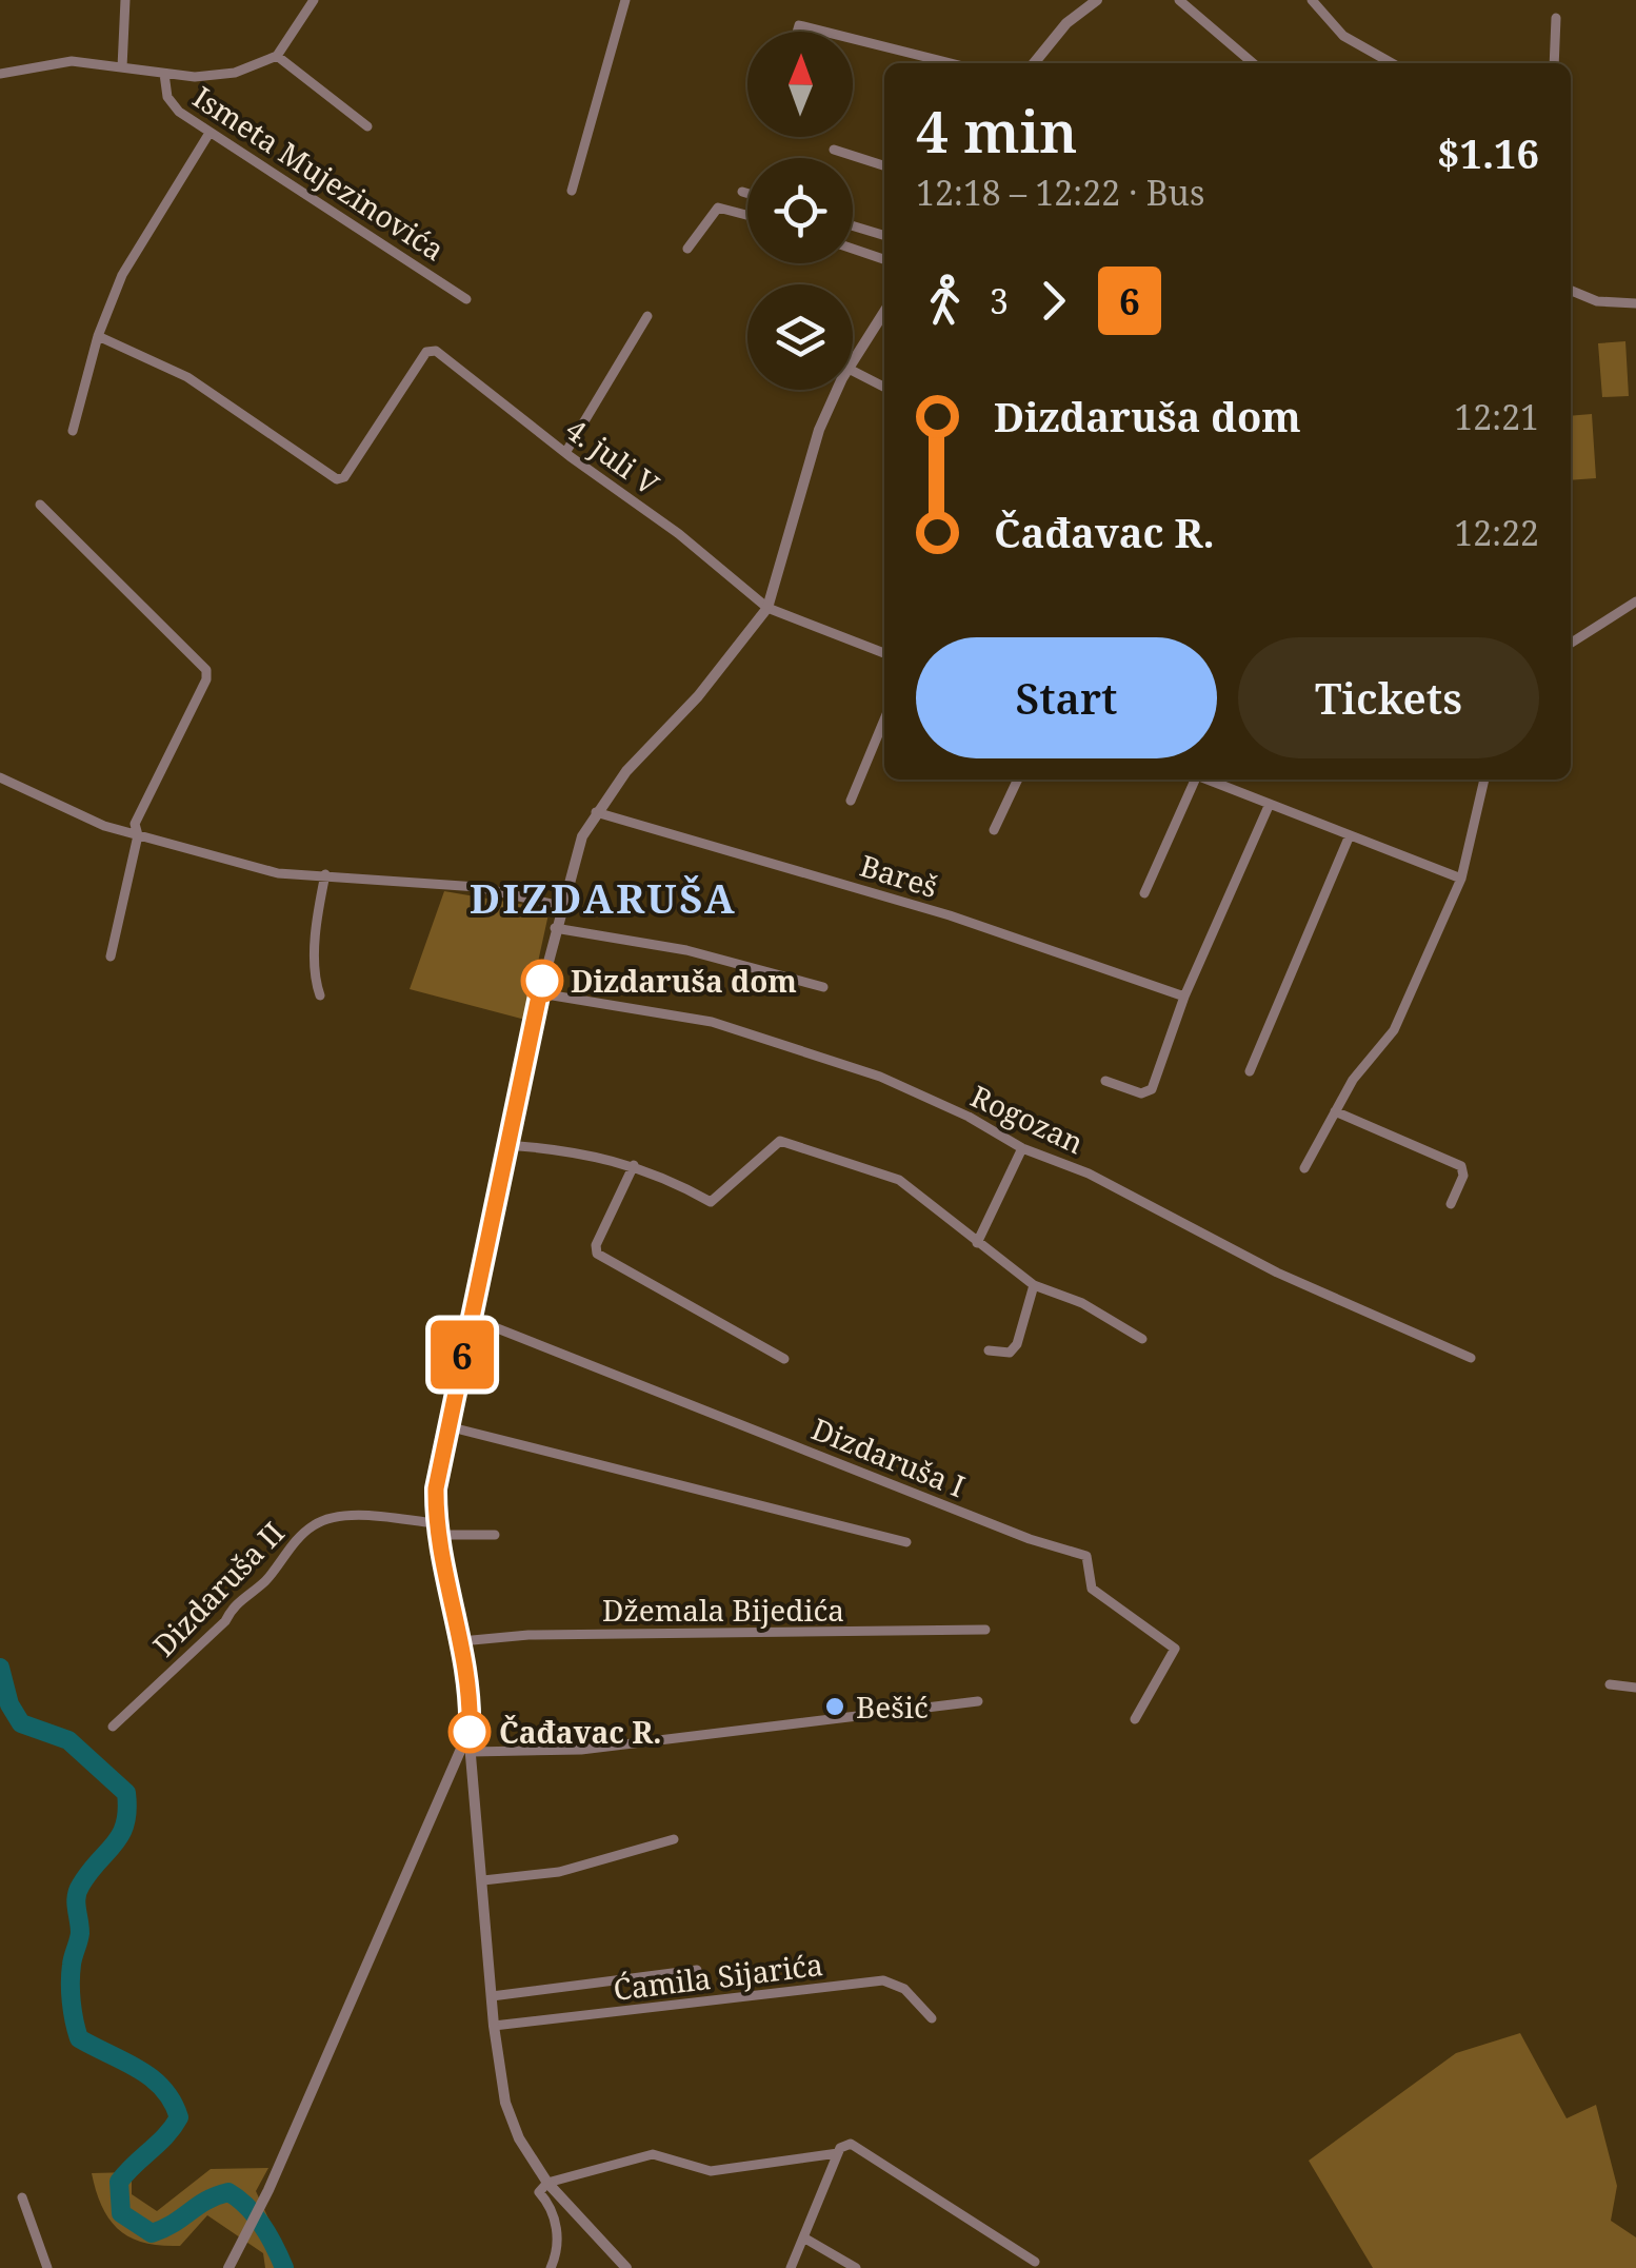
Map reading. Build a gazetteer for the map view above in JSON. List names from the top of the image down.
{
  "streets": {
    "street": [
      "Ismeta Mujezinovića",
      "4. juli V",
      "Bareš",
      "Rogozan",
      "Dizdaruša I",
      "Dizdaruša II",
      "Džemala Bijedića",
      "Ćamila Sijarića"
    ]
  },
  "districts": ["DIZDARUŠA"],
  "places": ["Dizdaruša dom", "Bešić", "Čađavac R."],
  "lines": ["bus line 6"],
  "north": "top",
  "page": {
    "on_map": "6",
    "heading": ["4 min", "12:18 – 12:22 · Bus", "$1.16"],
    "legs": ["3", "6"],
    "list": [
      {
        "name": "Dizdaruša dom",
        "value": "12:21"
      },
      {
        "name": "Čađavac R.",
        "value": "12:22"
      }
    ],
    "buttons": ["Start", "Tickets"]
  }
}
